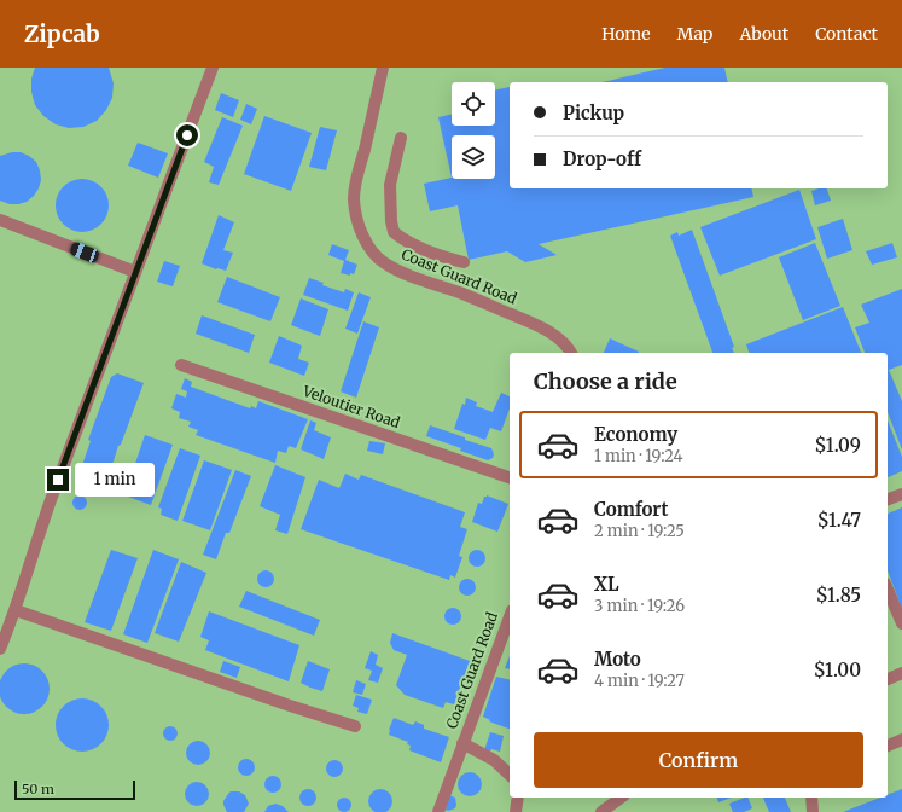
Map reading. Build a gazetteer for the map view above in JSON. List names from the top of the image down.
{
  "streets": {
    "street": ["Coast Guard Road", "Veloutier Road"]
  },
  "scale_bar": "50 m",
  "page": {
    "header": "Zipcab",
    "nav": [
      "Home",
      "Map",
      "About",
      "Contact"
    ],
    "banner": ["Pickup", "Drop-off"],
    "heading": "Choose a ride",
    "list": [
      {
        "name": "Economy",
        "note": "1 min · 19:24",
        "value": "$1.09"
      },
      {
        "name": "Comfort",
        "note": "2 min · 19:25",
        "value": "$1.47"
      },
      {
        "name": "XL",
        "note": "3 min · 19:26",
        "value": "$1.85"
      },
      {
        "name": "Moto",
        "note": "4 min · 19:27",
        "value": "$1.00"
      }
    ],
    "bubble": "1 min",
    "buttons": "Confirm",
    "scale": "50 m"
  }
}
